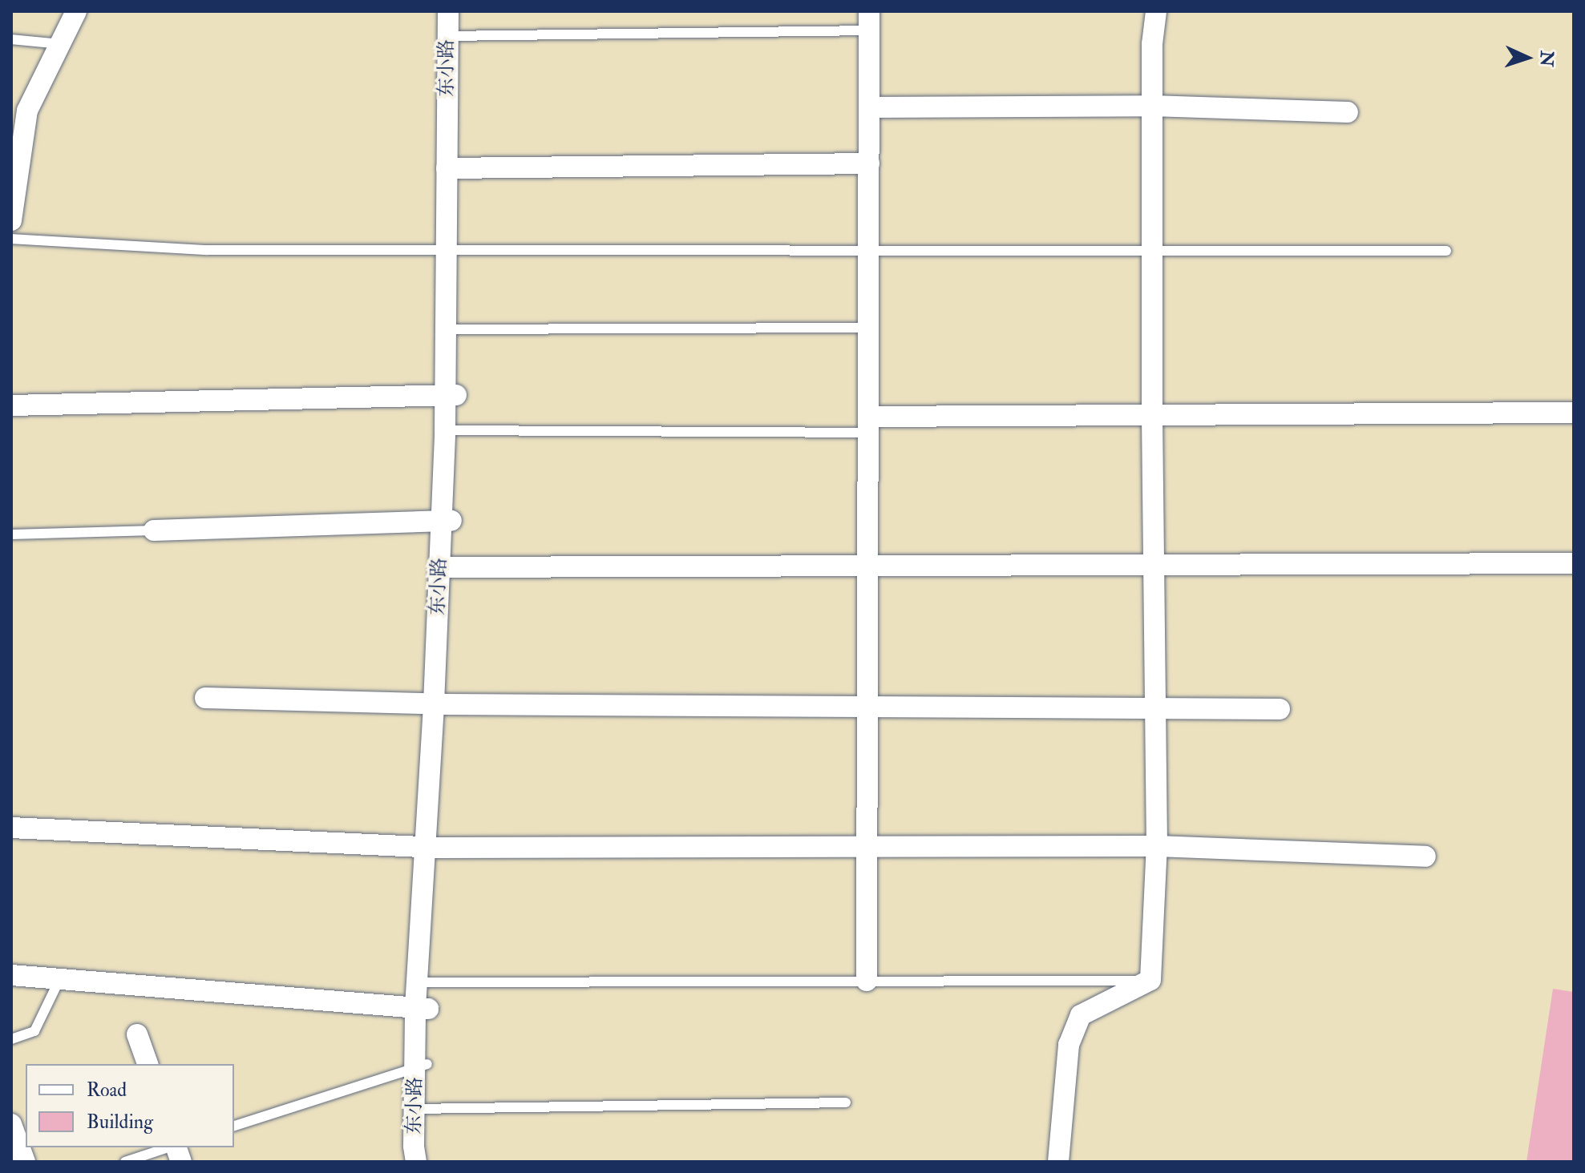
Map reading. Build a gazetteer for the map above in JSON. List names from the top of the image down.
{
  "streets": {
    "street": ["东小路"]
  },
  "legend": ["Road", "Building"],
  "north": "right"
}
